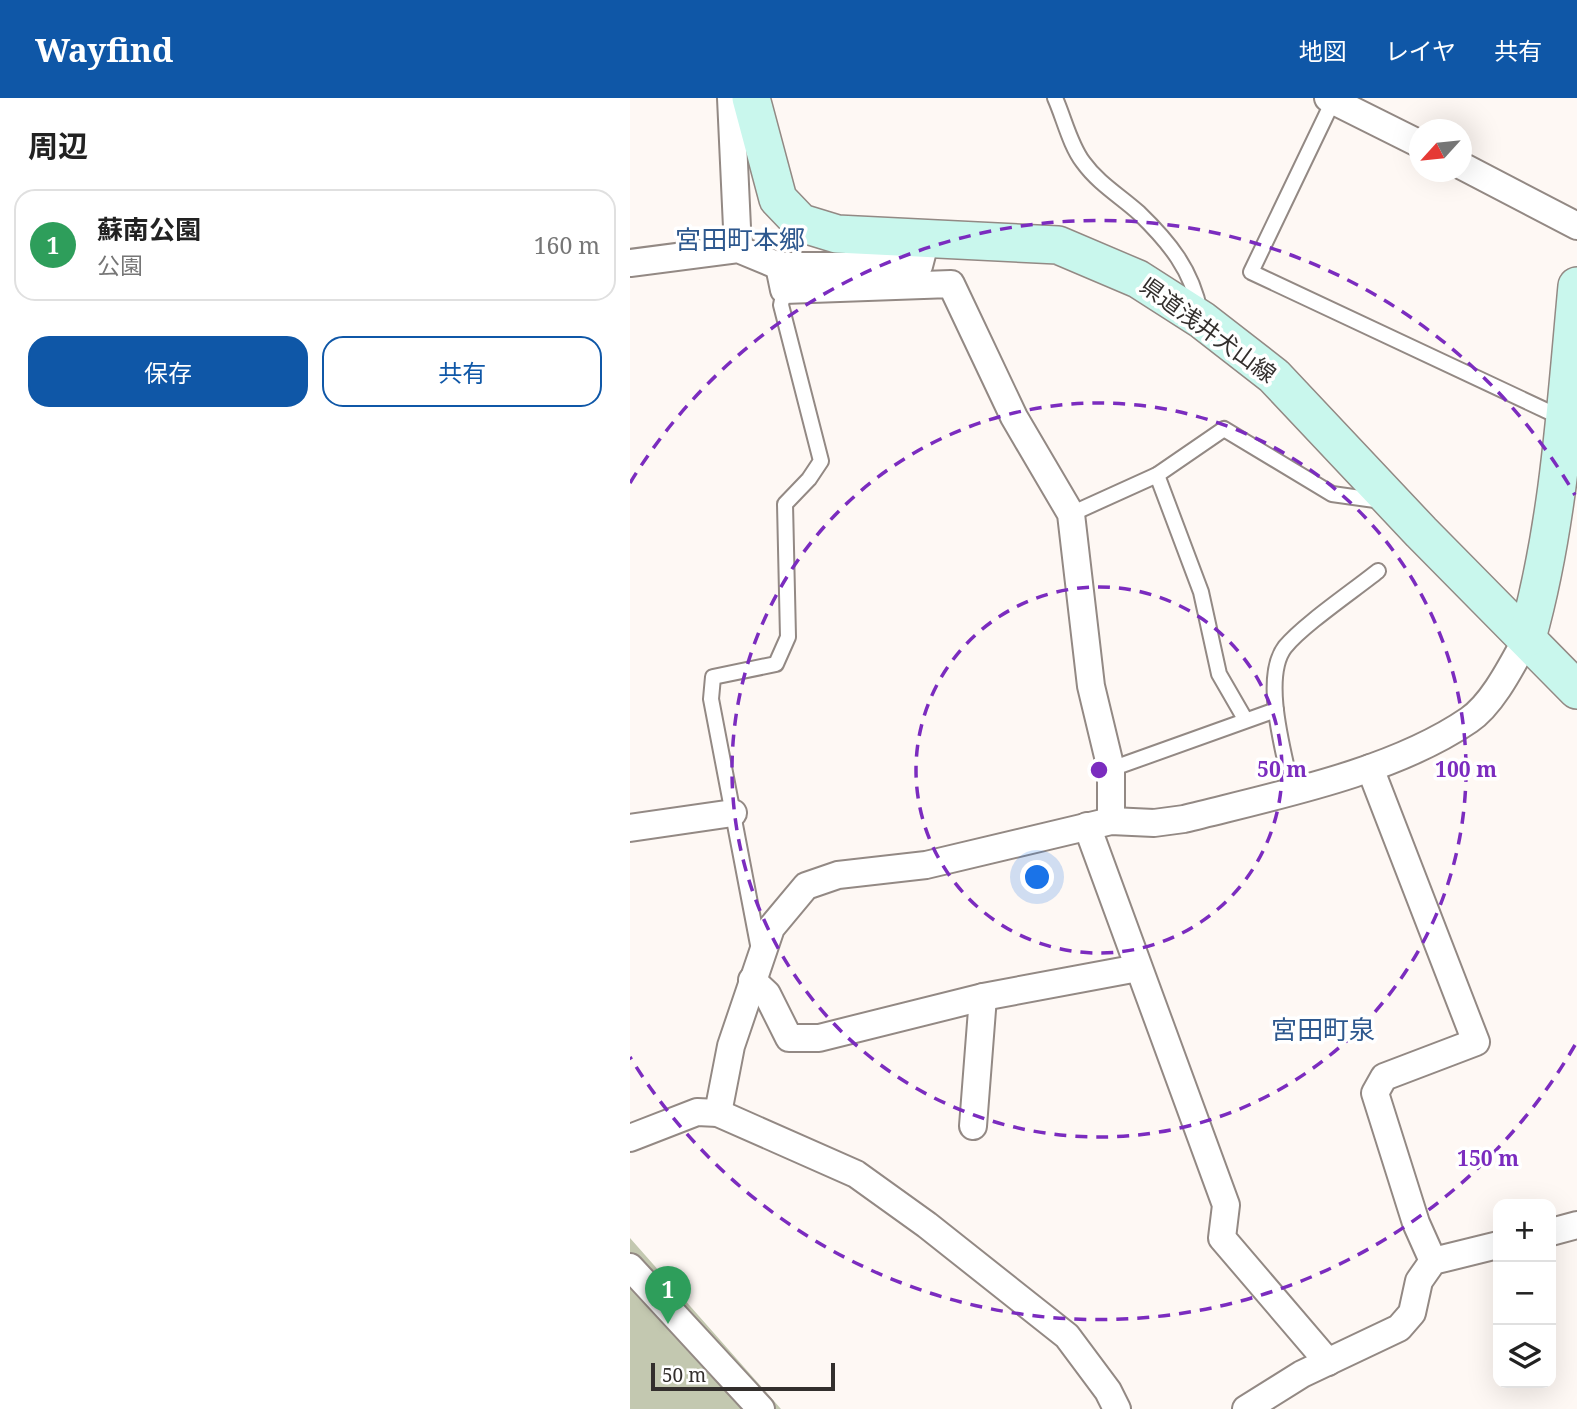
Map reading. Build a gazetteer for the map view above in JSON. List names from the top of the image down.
{
  "streets": {
    "main road": ["県道浅井犬山線"]
  },
  "districts": ["宮田町本郷", "宮田町泉"],
  "scale_bar": "50 m",
  "north": "bottom left",
  "page": {
    "header": "Wayfind",
    "nav": ["地図", "レイヤ", "共有"],
    "heading": "周辺",
    "list": [
      {
        "mark": "1",
        "name": "蘇南公園",
        "note": "公園",
        "value": "160 m"
      }
    ],
    "buttons": ["保存", "共有"],
    "map_buttons": ["+", "−"],
    "pins": "1",
    "scale": "50 m"
  },
  "rings": ["50 m", "100 m", "150 m"]
}
